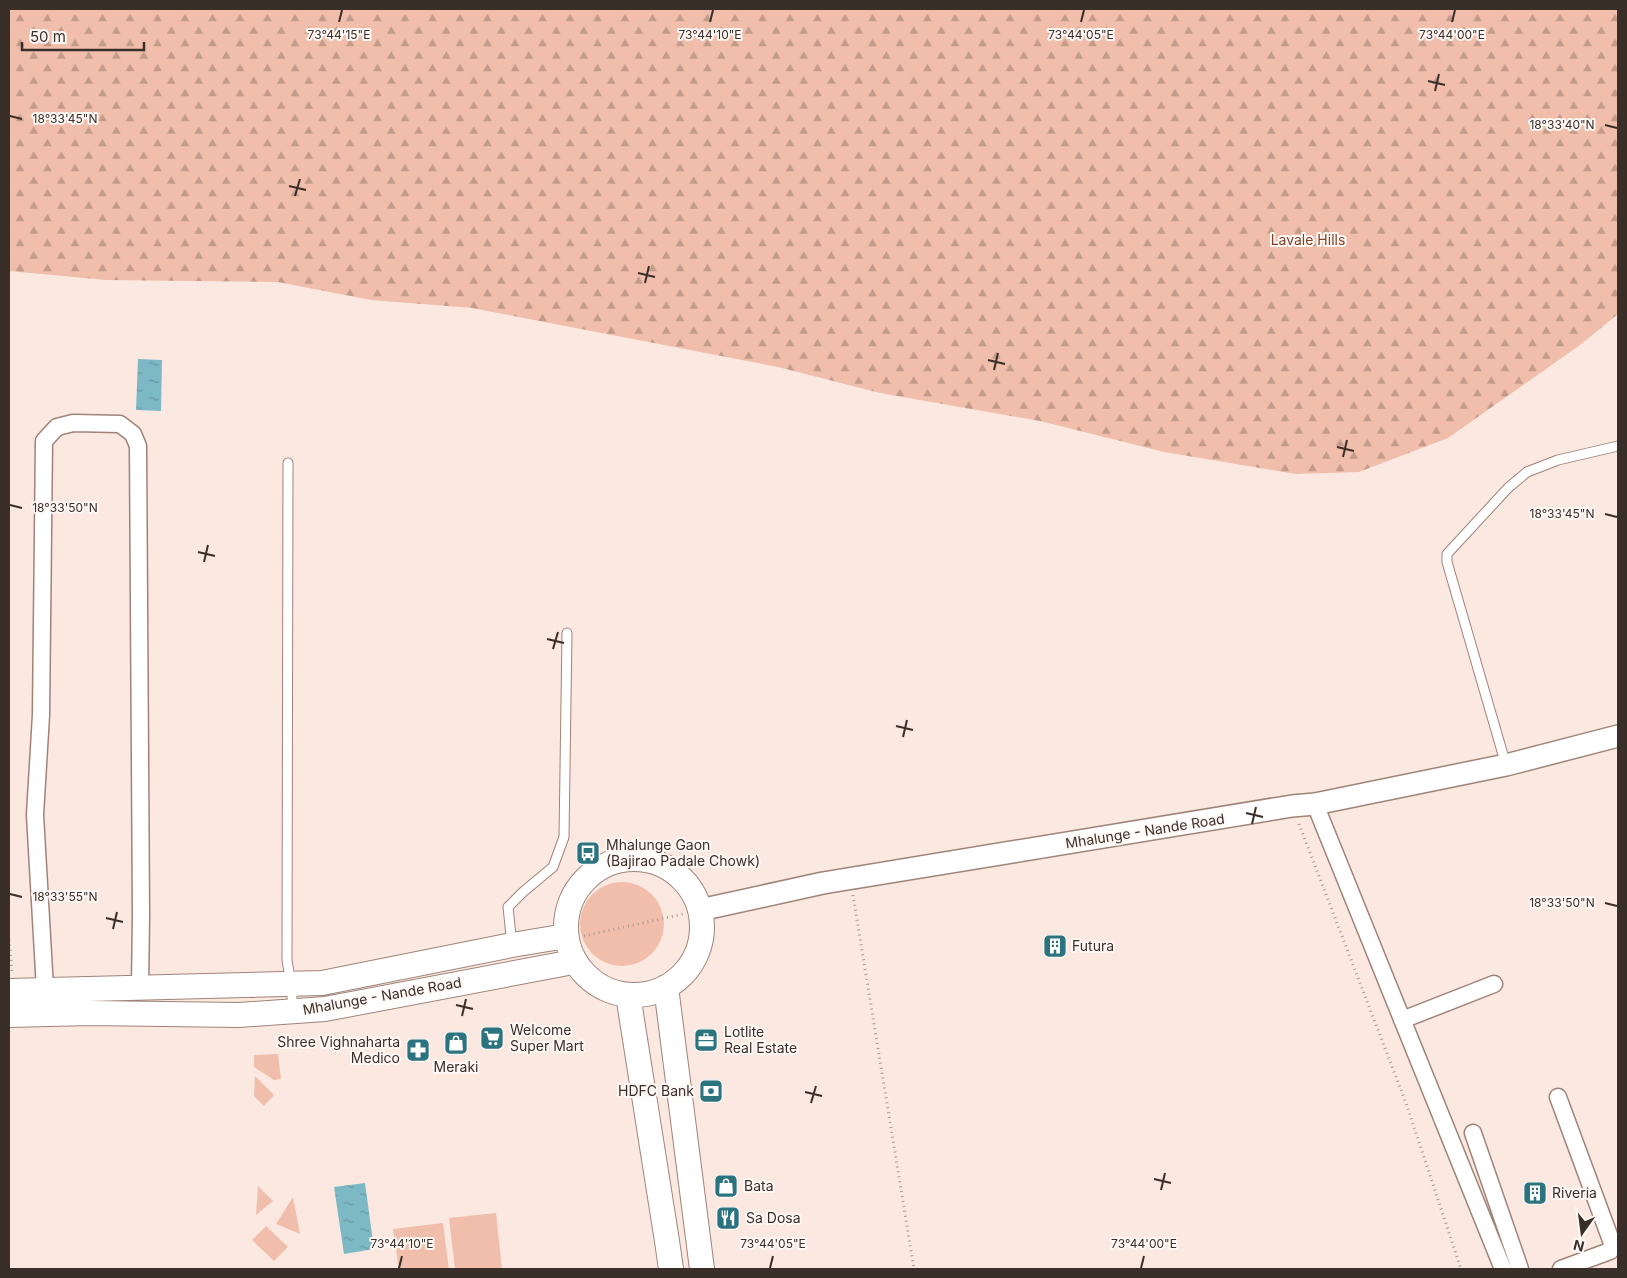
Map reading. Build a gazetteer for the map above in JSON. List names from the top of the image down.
{
  "streets": {
    "main road": ["Mhalunge - Nande Road"]
  },
  "parks": ["Lavale Hills"],
  "places": {
    "bus stop": ["Mhalunge Gaon (Bajirao Padale Chowk)"],
    "building": ["Futura", "Riveria"],
    "supermarket": ["Welcome Super Mart"],
    "office": ["Lotlite Real Estate"],
    "shop": ["Meraki", "Bata"],
    "pharmacy": ["Shree Vighnaharta Medico"],
    "bank": ["HDFC Bank"],
    "restaurant": ["Sa Dosa"]
  },
  "scale_bar": "50 m",
  "north": "bottom",
  "coordinates": [
    "73°44'15\"E",
    "73°44'10\"E",
    "73°44'05\"E",
    "73°44'00\"E",
    "18°33'45\"N",
    "18°33'40\"N",
    "18°33'50\"N",
    "18°33'55\"N"
  ]
}
